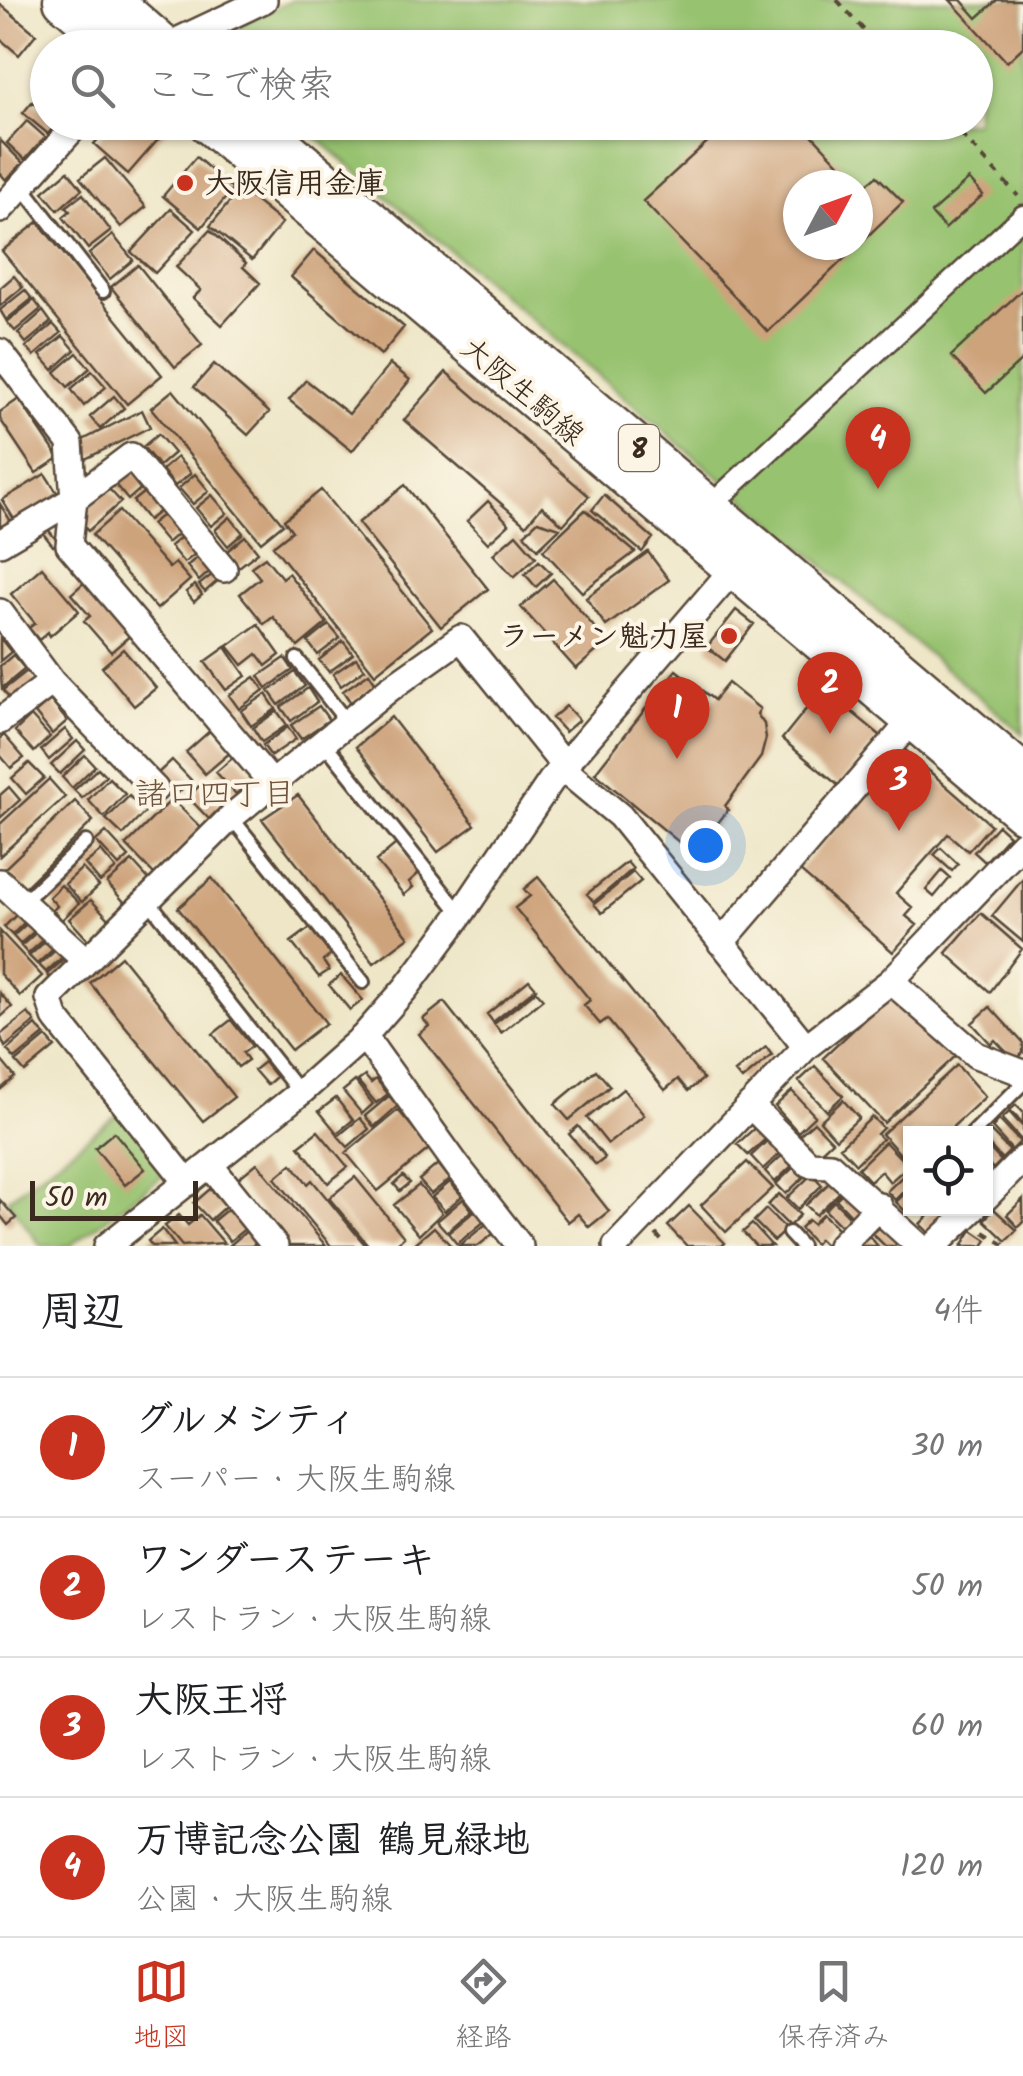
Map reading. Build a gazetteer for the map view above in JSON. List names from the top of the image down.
{
  "streets": {
    "main road": ["大阪生駒線", "8"]
  },
  "districts": ["諸口四丁目"],
  "places": ["大阪信用金庫", "ラーメン魁力屋"],
  "scale_bar": "50 m",
  "north": "top right",
  "page": {
    "search": "ここで検索",
    "pins": [
      "4",
      "2",
      "1",
      "3"
    ],
    "scale": "50 m",
    "heading": ["周辺", "4件"],
    "list": [
      {
        "mark": "1",
        "name": "グルメシティ",
        "note": "スーパー · 大阪生駒線",
        "value": "30 m"
      },
      {
        "mark": "2",
        "name": "ワンダーステーキ",
        "note": "レストラン · 大阪生駒線",
        "value": "50 m"
      },
      {
        "mark": "3",
        "name": "大阪王将",
        "note": "レストラン · 大阪生駒線",
        "value": "60 m"
      },
      {
        "mark": "4",
        "name": "万博記念公園 鶴見緑地",
        "note": "公園 · 大阪生駒線",
        "value": "120 m"
      }
    ],
    "nav": ["地図", "経路", "保存済み"]
  }
}
